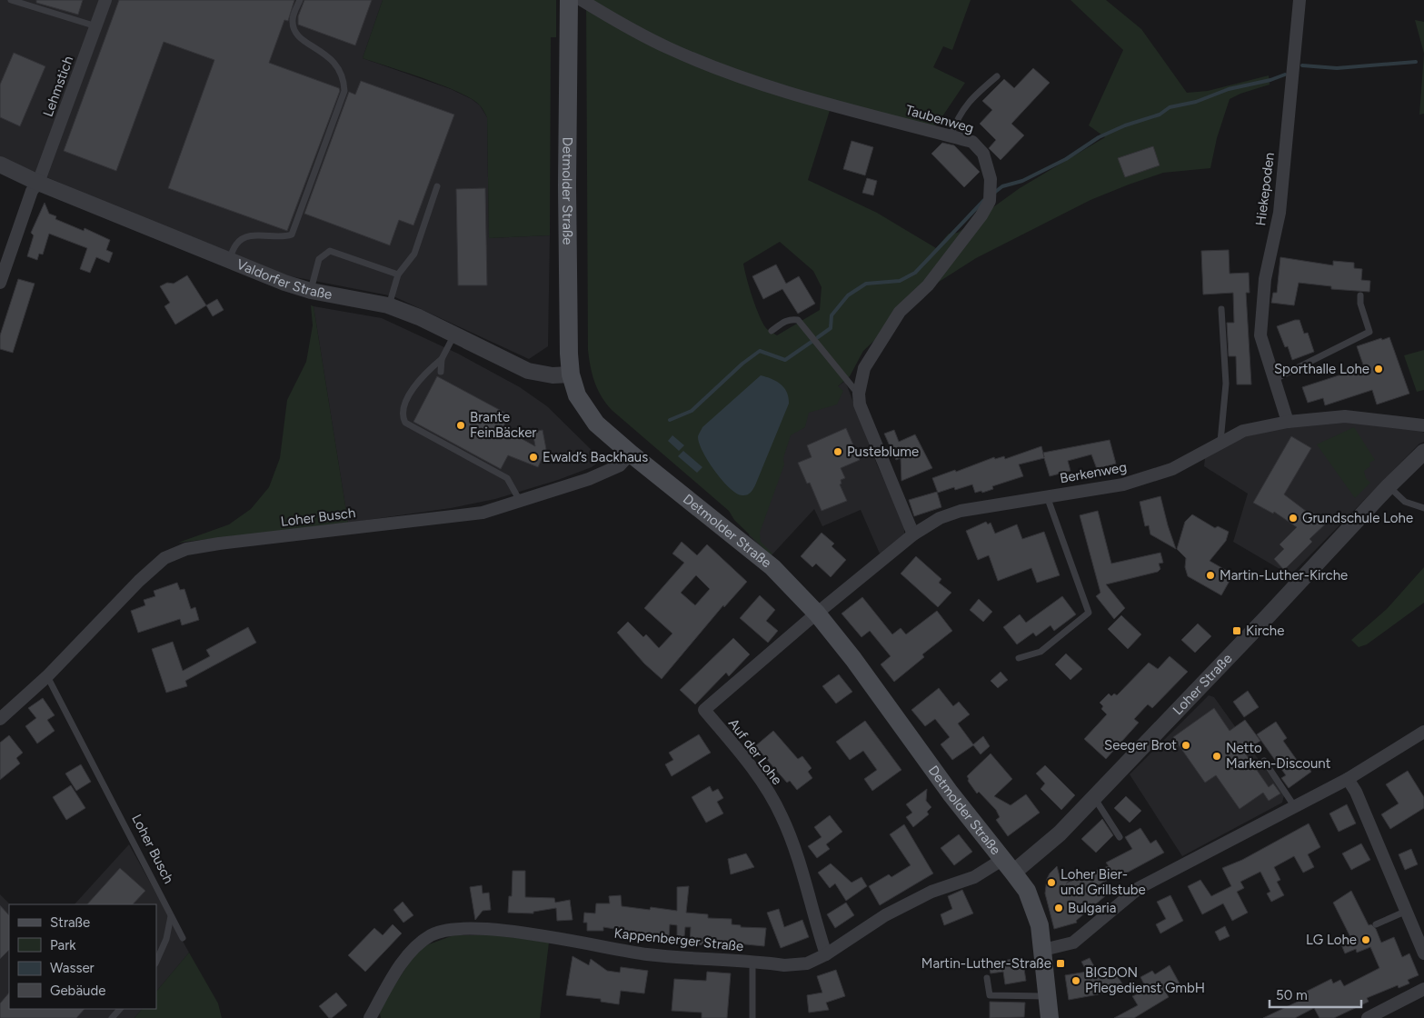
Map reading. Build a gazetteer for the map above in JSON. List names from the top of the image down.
{
  "streets": {
    "main road": ["Detmolder Straße"],
    "street": [
      "Lehmstich",
      "Taubenweg",
      "Hiekepoden",
      "Valdorfer Straße",
      "Berkenweg",
      "Loher Busch",
      "Loher Straße",
      "Auf der Lohe",
      "Kappenberger Straße"
    ]
  },
  "crossings": [
    ["Lehmstich", "Valdorfer Straße"],
    ["Taubenweg", "Berkenweg"],
    ["Hiekepoden", "Berkenweg"],
    ["Detmolder Straße", "Valdorfer Straße"],
    ["Detmolder Straße", "Berkenweg"],
    ["Detmolder Straße", "Loher Busch"],
    ["Detmolder Straße", "Loher Straße"],
    ["Detmolder Straße", "Auf der Lohe"],
    ["Detmolder Straße", "Kappenberger Straße"],
    ["Berkenweg", "Auf der Lohe"],
    ["Loher Straße", "Kappenberger Straße"],
    ["Auf der Lohe", "Kappenberger Straße"]
  ],
  "places": {
    "other": [
      "Sporthalle Lohe",
      "Brante FeinBäcker",
      "Pusteblume",
      "Ewald’s Backhaus",
      "Grundschule Lohe",
      "Martin-Luther-Kirche",
      "Seeger Brot",
      "Netto Marken-Discount",
      "Loher Bier- und Grillstube",
      "Bulgaria",
      "LG Lohe",
      "BIGDON Pflegedienst GmbH"
    ],
    "transit": ["Kirche", "Martin-Luther-Straße"]
  },
  "legend": [
    "Straße",
    "Park",
    "Wasser",
    "Gebäude"
  ],
  "scale_bar": "50 m"
}
